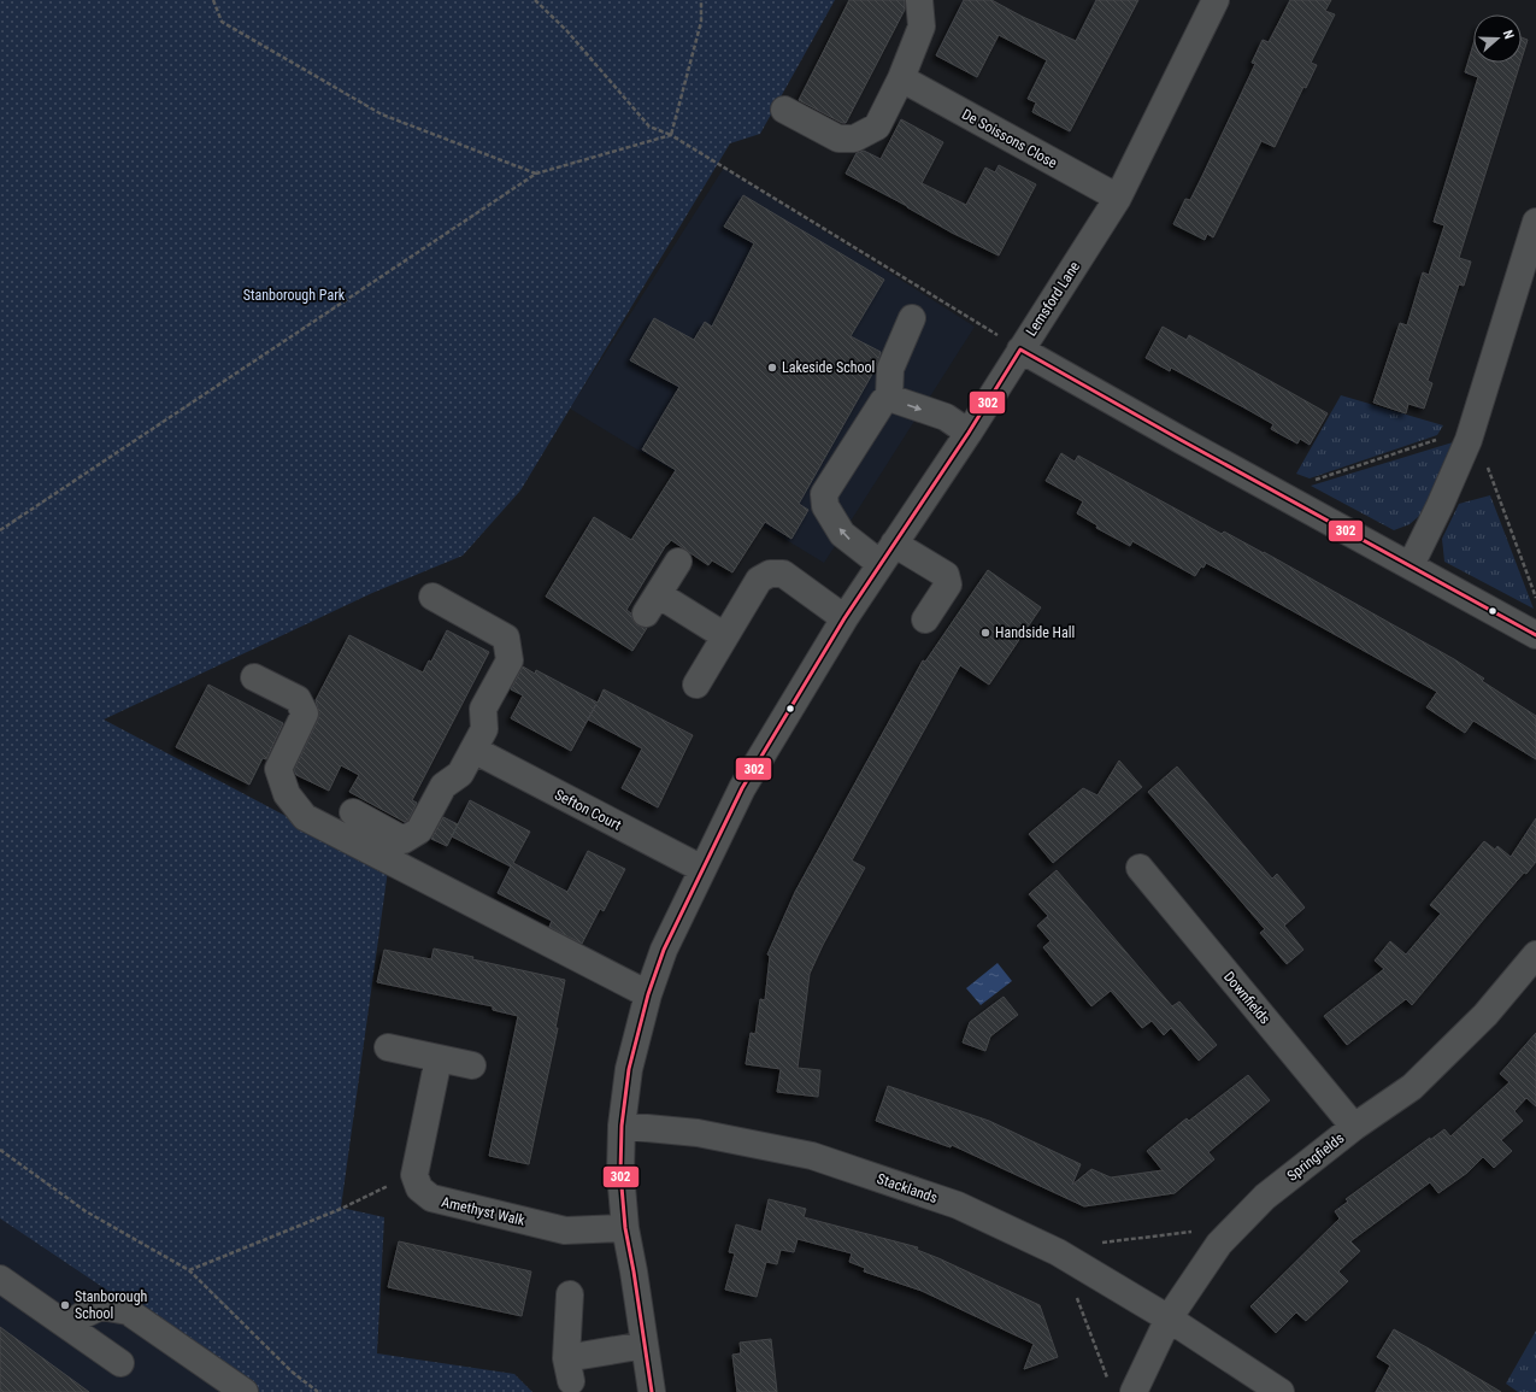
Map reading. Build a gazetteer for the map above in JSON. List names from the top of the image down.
{
  "streets": {
    "street": [
      "De Soissons Close",
      "Lemsford Lane",
      "Sefton Court",
      "Downfields",
      "Springfields",
      "Stacklands",
      "Amethyst Walk"
    ]
  },
  "crossings": [
    ["De Soissons Close", "Lemsford Lane"],
    ["Lemsford Lane", "Sefton Court"],
    ["Lemsford Lane", "Stacklands"],
    ["Lemsford Lane", "Amethyst Walk"],
    ["Downfields", "Springfields"],
    ["Springfields", "Stacklands"]
  ],
  "parks": ["Stanborough Park"],
  "places": ["Lakeside School", "Handside Hall", "Stanborough School"],
  "lines": ["transit line 302"],
  "north": "right"
}
